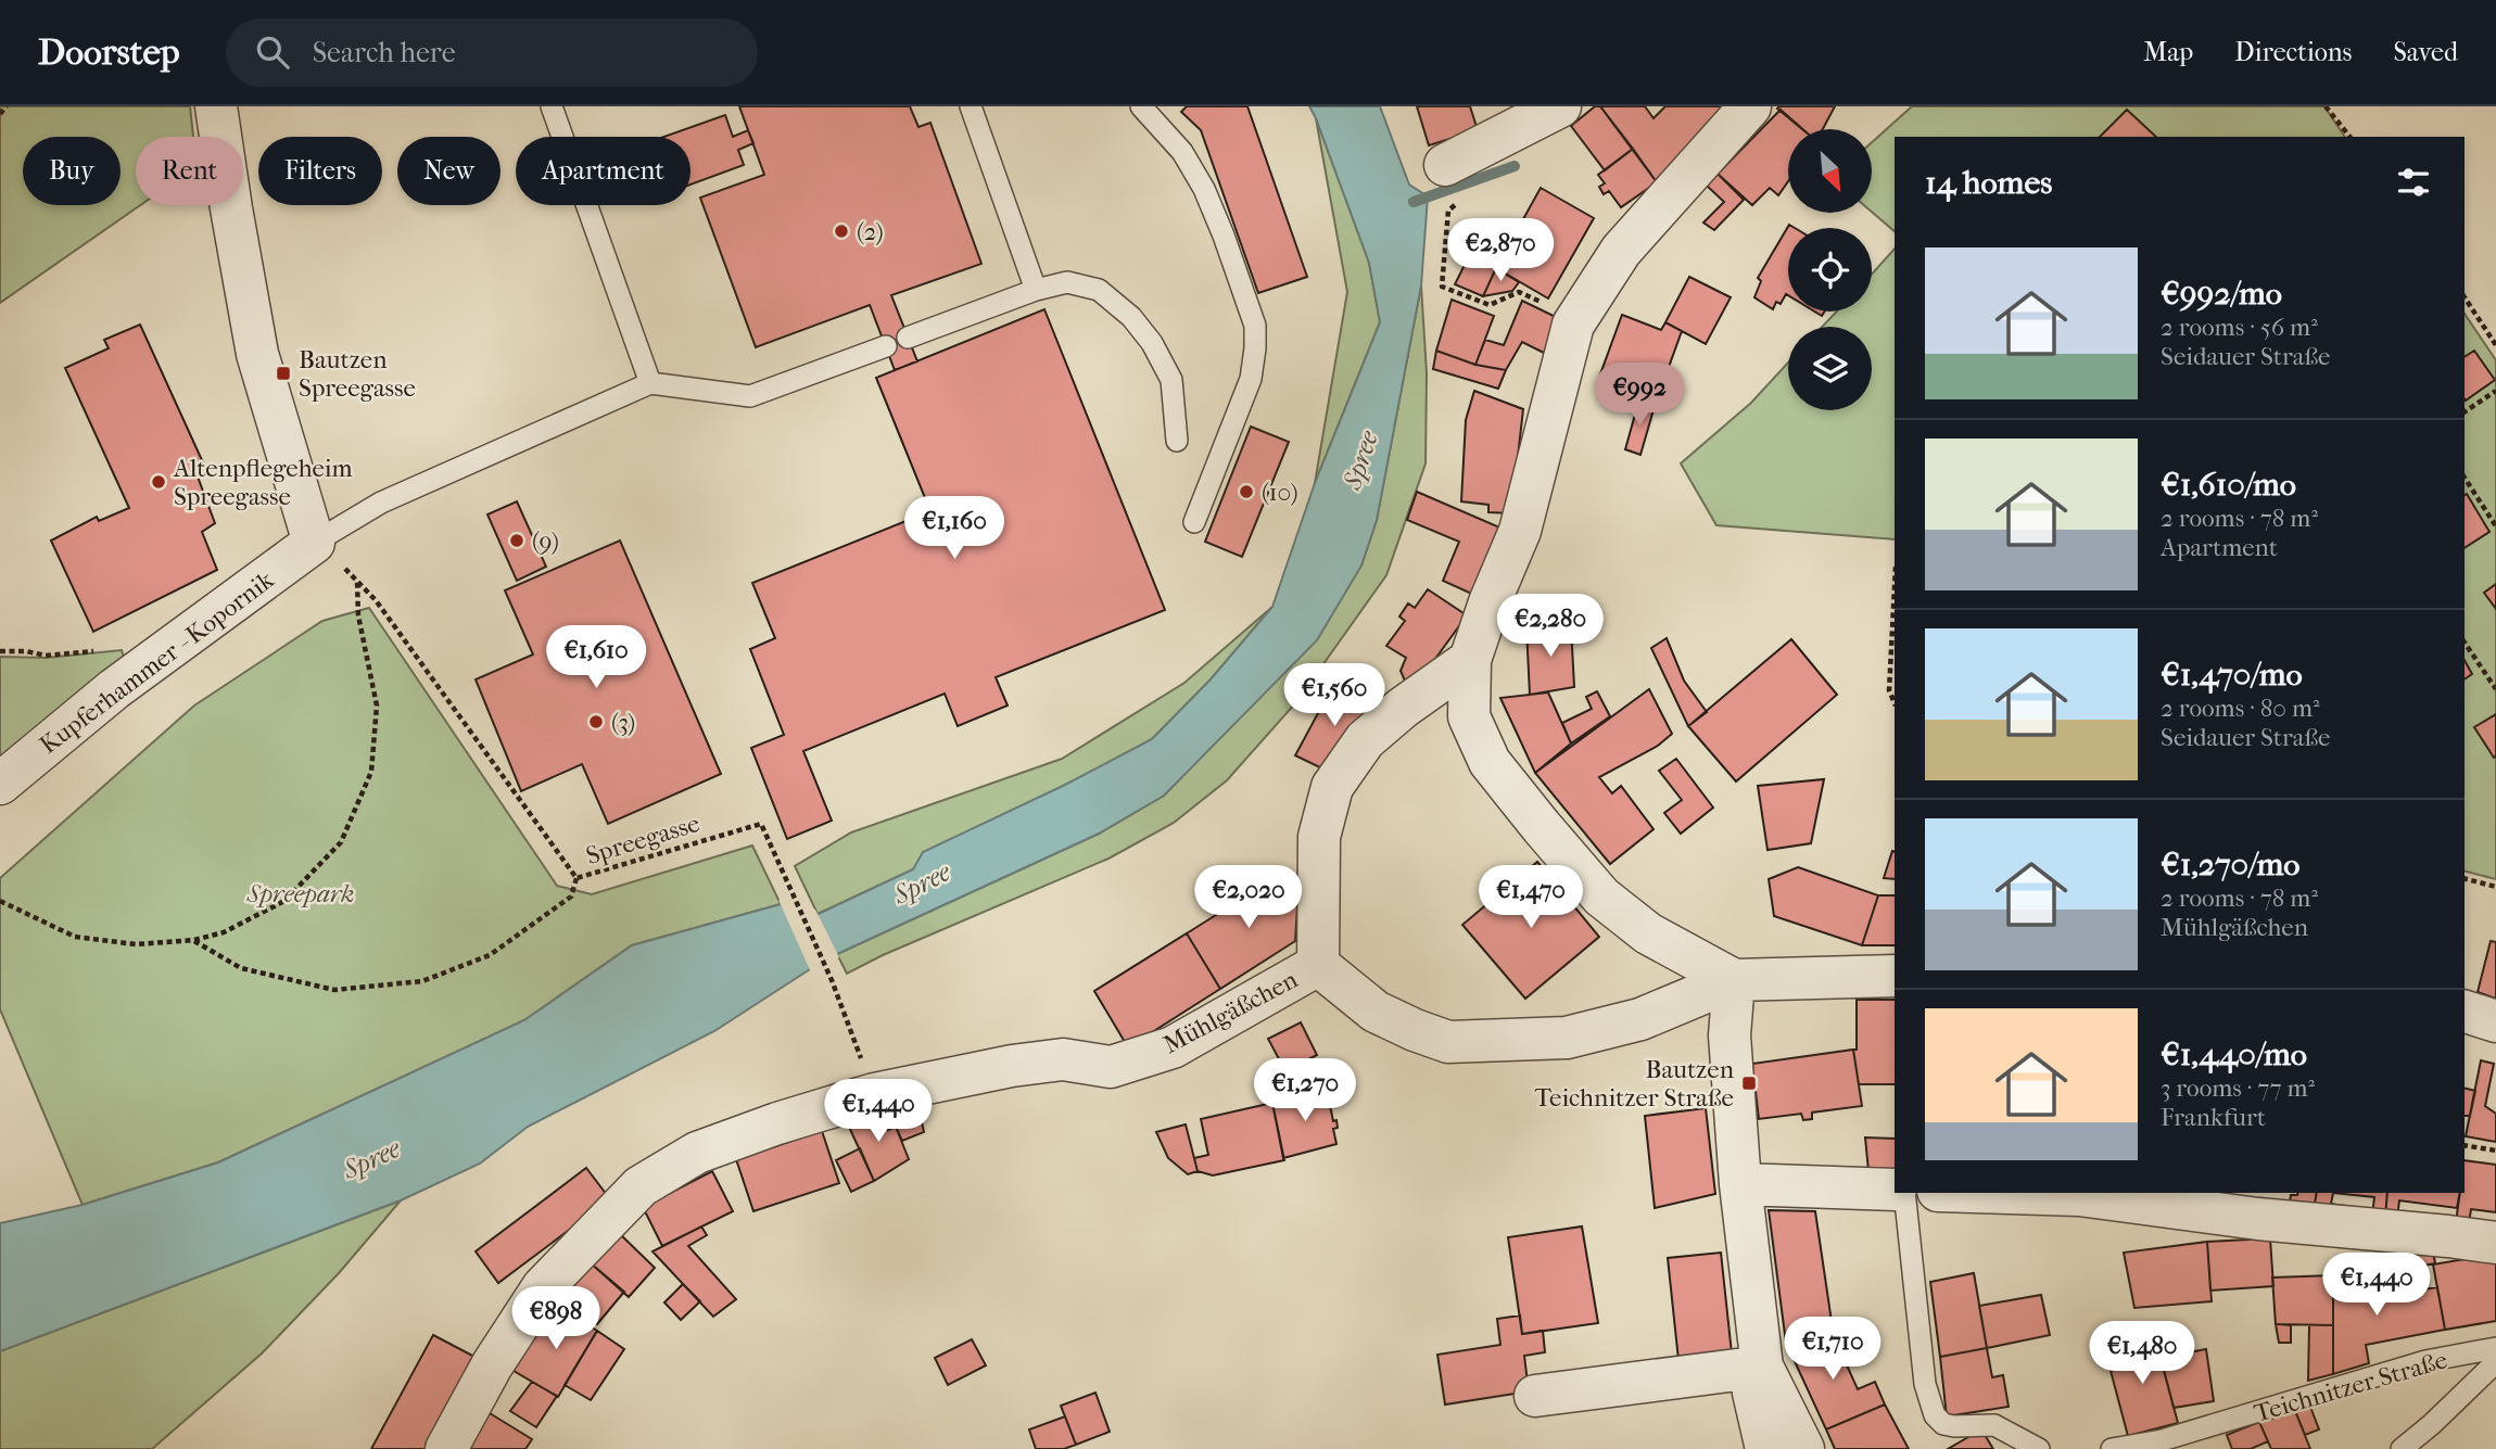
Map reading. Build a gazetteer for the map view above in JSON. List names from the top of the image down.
{
  "streets": {
    "street": ["Kupferhammer - Kopornik", "Mühlgäßchen"],
    "lane": ["Teichnitzer Straße"],
    "path": ["Spreegasse"]
  },
  "crossings": [
    ["Kupferhammer - Kopornik", "Spreegasse"],
    ["Spreegasse", "Mühlgäßchen"]
  ],
  "water": ["Spree"],
  "parks": ["Spreepark"],
  "places": {
    "other": [
      "(2)",
      "Altenpflegeheim Spreegasse",
      "(10)",
      "(9)",
      "(3)"
    ],
    "transit": ["Bautzen Spreegasse", "Bautzen Teichnitzer Straße"]
  },
  "north": "bottom right",
  "page": {
    "header": "Doorstep",
    "search": "Search here",
    "nav": ["Map", "Directions", "Saved"],
    "chip": [
      "Buy",
      "Rent",
      "Filters",
      "New",
      "Apartment"
    ],
    "heading": "14 homes",
    "price": [
      "€2,870",
      "€992",
      "€1,160",
      "€2,280",
      "€1,610",
      "€1,560",
      "€2,020",
      "€1,470",
      "€1,270",
      "€1,440",
      "€1,440",
      "€898",
      "€1,710",
      "€1,480"
    ],
    "list": [
      {
        "name": "€992/mo",
        "note": "2 rooms · 56 m² · Seidauer Straße"
      },
      {
        "name": "€1,610/mo",
        "note": "2 rooms · 78 m² · Apartment"
      },
      {
        "name": "€1,470/mo",
        "note": "2 rooms · 80 m² · Seidauer Straße"
      },
      {
        "name": "€1,270/mo",
        "note": "2 rooms · 78 m² · Mühlgäßchen"
      },
      {
        "name": "€1,440/mo",
        "note": "3 rooms · 77 m² · Frankfurt"
      }
    ]
  }
}
